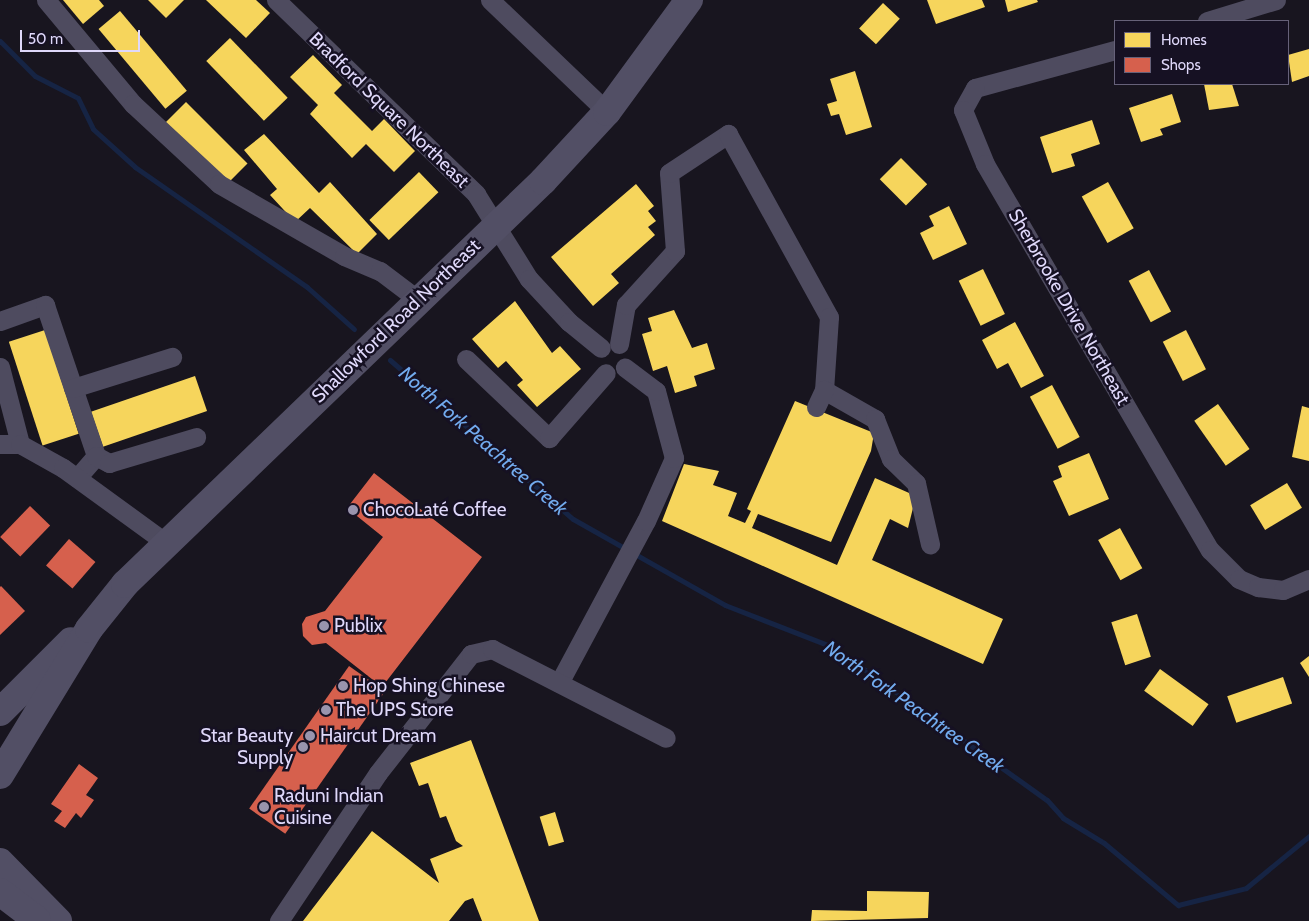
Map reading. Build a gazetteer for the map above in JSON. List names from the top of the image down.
{
  "streets": {
    "street": ["Bradford Square Northeast", "Sherbrooke Drive Northeast", "Shallowford Road Northeast"]
  },
  "crossings": [
    ["Bradford Square Northeast", "Shallowford Road Northeast"]
  ],
  "water": ["North Fork Peachtree Creek"],
  "places": [
    "ChocoLaté Coffee",
    "Publix",
    "Hop Shing Chinese",
    "The UPS Store",
    "Haircut Dream",
    "Star Beauty Supply",
    "Raduni Indian Cuisine"
  ],
  "legend": ["Homes", "Shops"],
  "scale_bar": "50 m"
}
